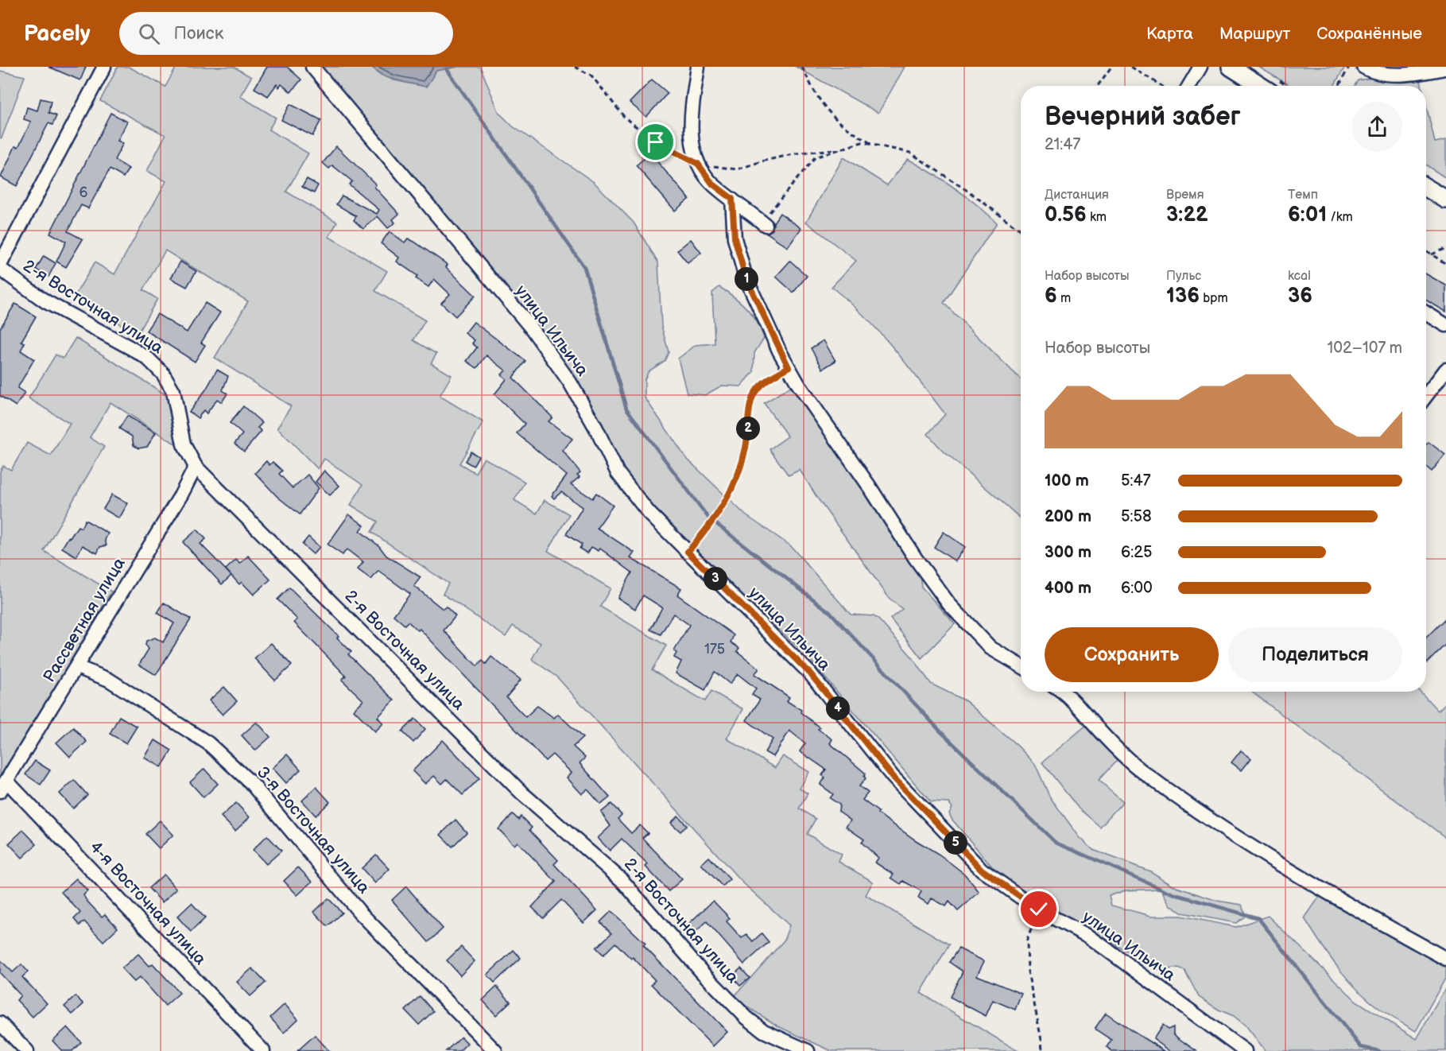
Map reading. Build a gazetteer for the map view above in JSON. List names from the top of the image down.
{
  "streets": {
    "street": [
      "2-я Восточная улица",
      "улица Ильича",
      "Рассветная улица",
      "3-я Восточная улица",
      "4-я Восточная улица"
    ]
  },
  "crossings": [
    ["2-я Восточная улица", "Рассветная улица"],
    ["Рассветная улица", "3-я Восточная улица"],
    ["Рассветная улица", "4-я Восточная улица"]
  ],
  "house_numbers": ["6", "175"],
  "page": {
    "header": "Pacely",
    "search": "Поиск",
    "nav": ["Карта", "Маршрут", "Сохранённые"],
    "heading": ["Вечерний забег", "21:47"],
    "stats": [
      ["Дистанция", "0.56 km"],
      ["Время", "3:22"],
      ["Темп", "6:01 /km"],
      ["Набор высоты", "6 m"],
      ["Пульс", "136 bpm"],
      ["kcal", "36"]
    ],
    "pins": [
      "1",
      "2",
      "3",
      "4",
      "5"
    ],
    "chart": ["Набор высоты", "102–107 m"],
    "list": [
      {
        "name": "100 m",
        "note": "5:47"
      },
      {
        "name": "200 m",
        "note": "5:58"
      },
      {
        "name": "300 m",
        "note": "6:25"
      },
      {
        "name": "400 m",
        "note": "6:00"
      }
    ],
    "buttons": ["Сохранить", "Поделиться"]
  }
}
